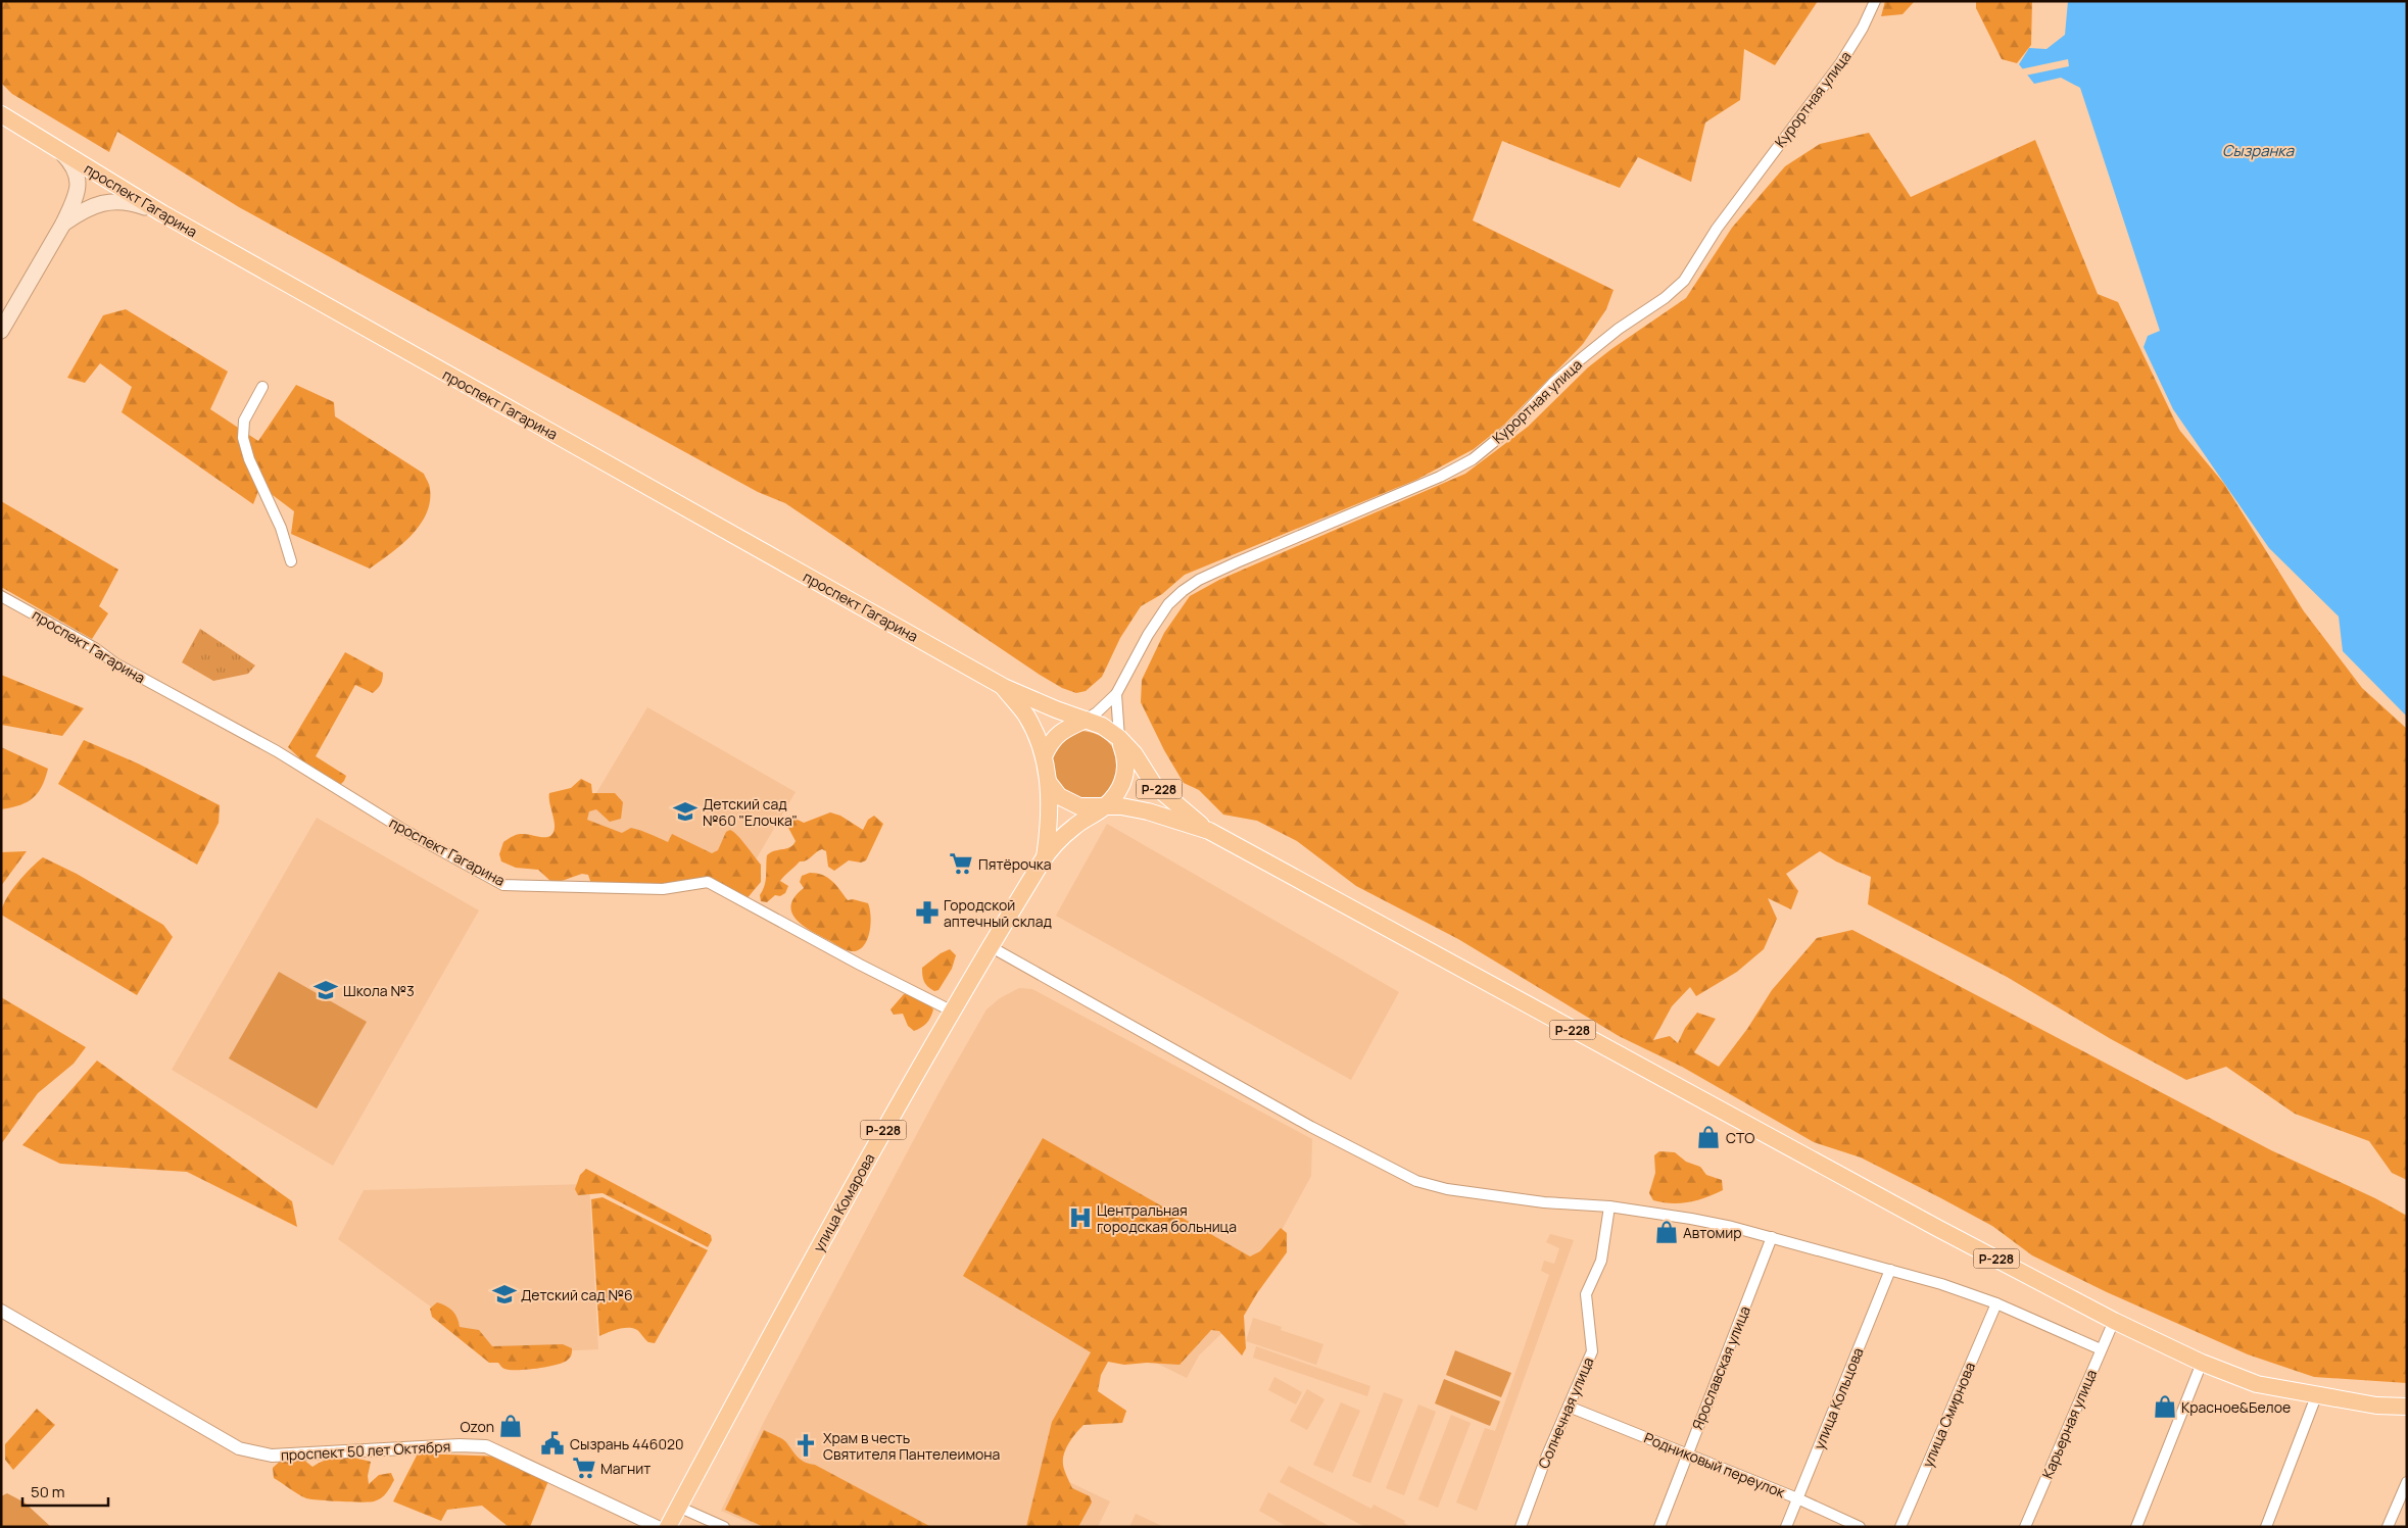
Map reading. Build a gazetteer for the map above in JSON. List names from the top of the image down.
{
  "streets": {
    "main road": ["проспект Гагарина", "Р-228", "улица Комарова"],
    "street": [
      "Курортная улица",
      "Ярославская улица",
      "улица Кольцова",
      "Солнечная улица",
      "улица Смирнова",
      "Карьерная улица",
      "проспект 50 лет Октября",
      "Родниковый переулок"
    ]
  },
  "crossings": [
    ["Курортная улица", "проспект Гагарина"],
    ["Курортная улица", "Р-228"],
    ["проспект Гагарина", "Р-228"],
    ["проспект Гагарина", "улица Комарова"],
    ["Р-228", "улица Комарова"],
    ["Р-228", "Карьерная улица"],
    ["Ярославская улица", "Родниковый переулок"],
    ["улица Кольцова", "Родниковый переулок"],
    ["Солнечная улица", "Родниковый переулок"]
  ],
  "water": ["Сызранка"],
  "places": {
    "school or university": ["Детский сад №60 \"Елочка\"", "Школа №3", "Детский сад №6"],
    "supermarket": ["Пятёрочка", "Магнит"],
    "pharmacy": ["Городской аптечный склад"],
    "shop": [
      "СТО",
      "Автомир",
      "Красное&Белое",
      "Ozon"
    ],
    "hospital": ["Центральная городская больница"],
    "public building": ["Сызрань 446020"],
    "church": ["Храм в честь Святителя Пантелеимона"]
  },
  "scale_bar": "50 m"
}
